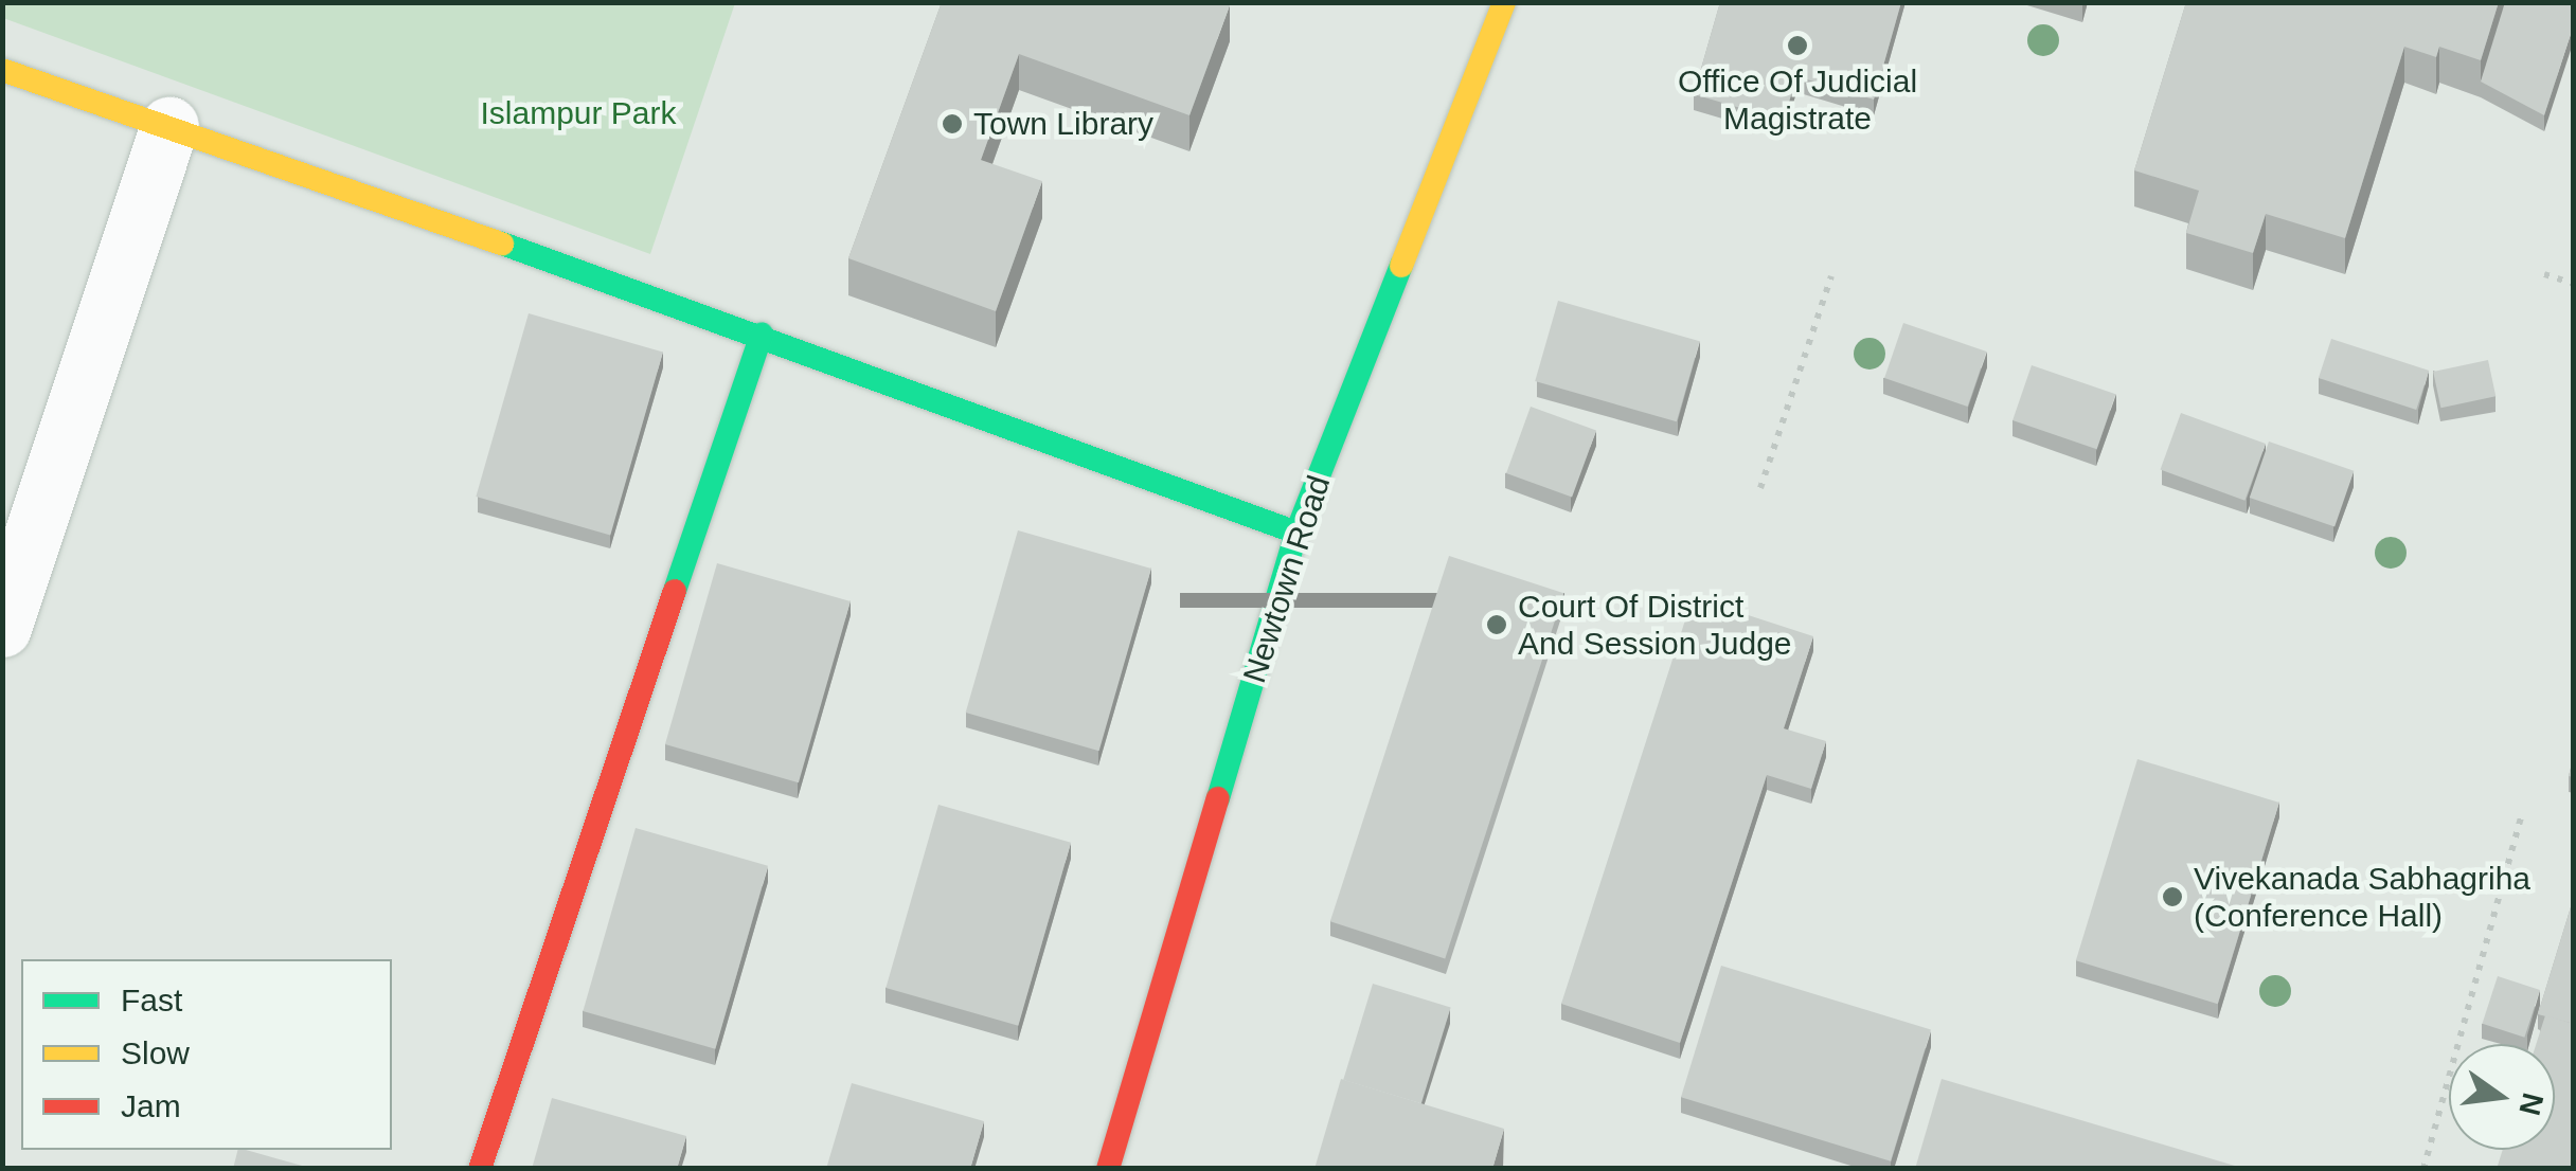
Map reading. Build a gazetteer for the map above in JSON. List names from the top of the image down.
{
  "streets": {
    "street": ["Newtown Road"]
  },
  "parks": ["Islampur Park"],
  "places": [
    "Office Of Judicial Magistrate",
    "Town Library",
    "Court Of District And Session Judge",
    "Vivekanada Sabhagriha (Conference Hall)"
  ],
  "legend": ["Fast", "Slow", "Jam"],
  "north": "right"
}
